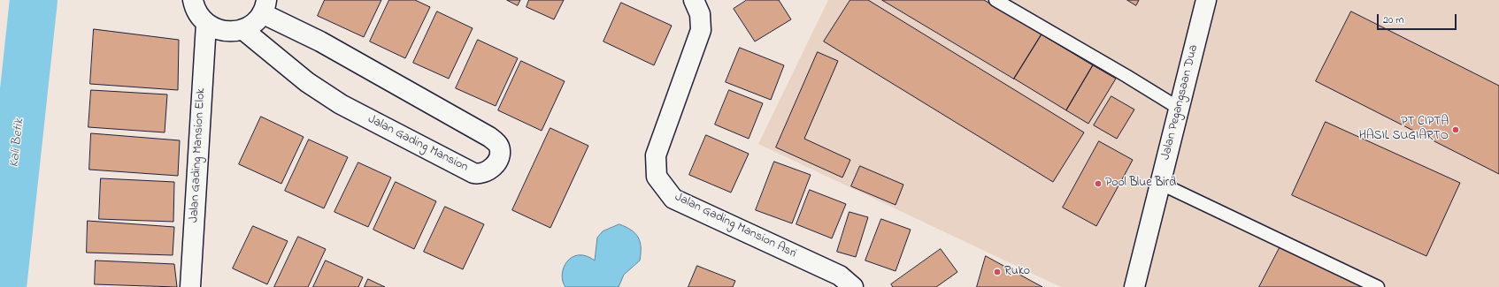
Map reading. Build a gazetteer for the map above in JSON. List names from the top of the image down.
{
  "streets": {
    "street": [
      "Jalan Pegangsaan Dua",
      "Jalan Gading Mansion",
      "Jalan Gading Mansion Elok",
      "Jalan Gading Mansion Asri"
    ]
  },
  "water": ["Kali Betik"],
  "places": ["PT CIPTA HASIL SUGIARTO", "Pool Blue Bird", "Ruko"],
  "scale_bar": "20 m"
}
